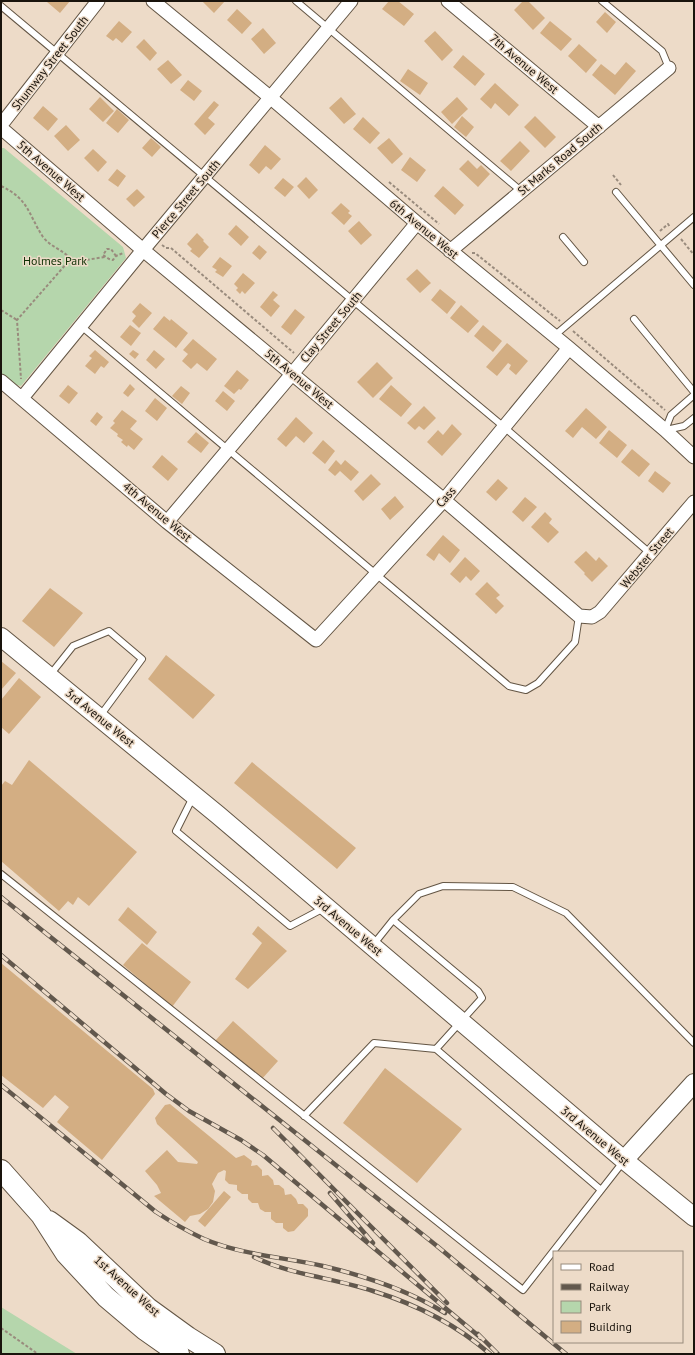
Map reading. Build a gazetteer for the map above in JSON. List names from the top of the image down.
{
  "streets": {
    "main road": ["1st Avenue West"],
    "street": [
      "Shumway Street South",
      "7th Avenue West",
      "St Marks Road South",
      "5th Avenue West",
      "Pierce Street South",
      "6th Avenue West",
      "Clay Street South",
      "Cass",
      "4th Avenue West",
      "Webster Street",
      "3rd Avenue West"
    ]
  },
  "crossings": [
    ["7th Avenue West", "St Marks Road South"],
    ["St Marks Road South", "6th Avenue West"],
    ["5th Avenue West", "Pierce Street South"],
    ["5th Avenue West", "Clay Street South"],
    ["5th Avenue West", "Cass"],
    ["5th Avenue West", "Webster Street"],
    ["Pierce Street South", "6th Avenue West"],
    ["Pierce Street South", "4th Avenue West"],
    ["6th Avenue West", "Clay Street South"],
    ["6th Avenue West", "Cass"],
    ["Clay Street South", "4th Avenue West"],
    ["Cass", "4th Avenue West"]
  ],
  "parks": ["Holmes Park"],
  "legend": [
    "Road",
    "Railway",
    "Park",
    "Building"
  ]
}
